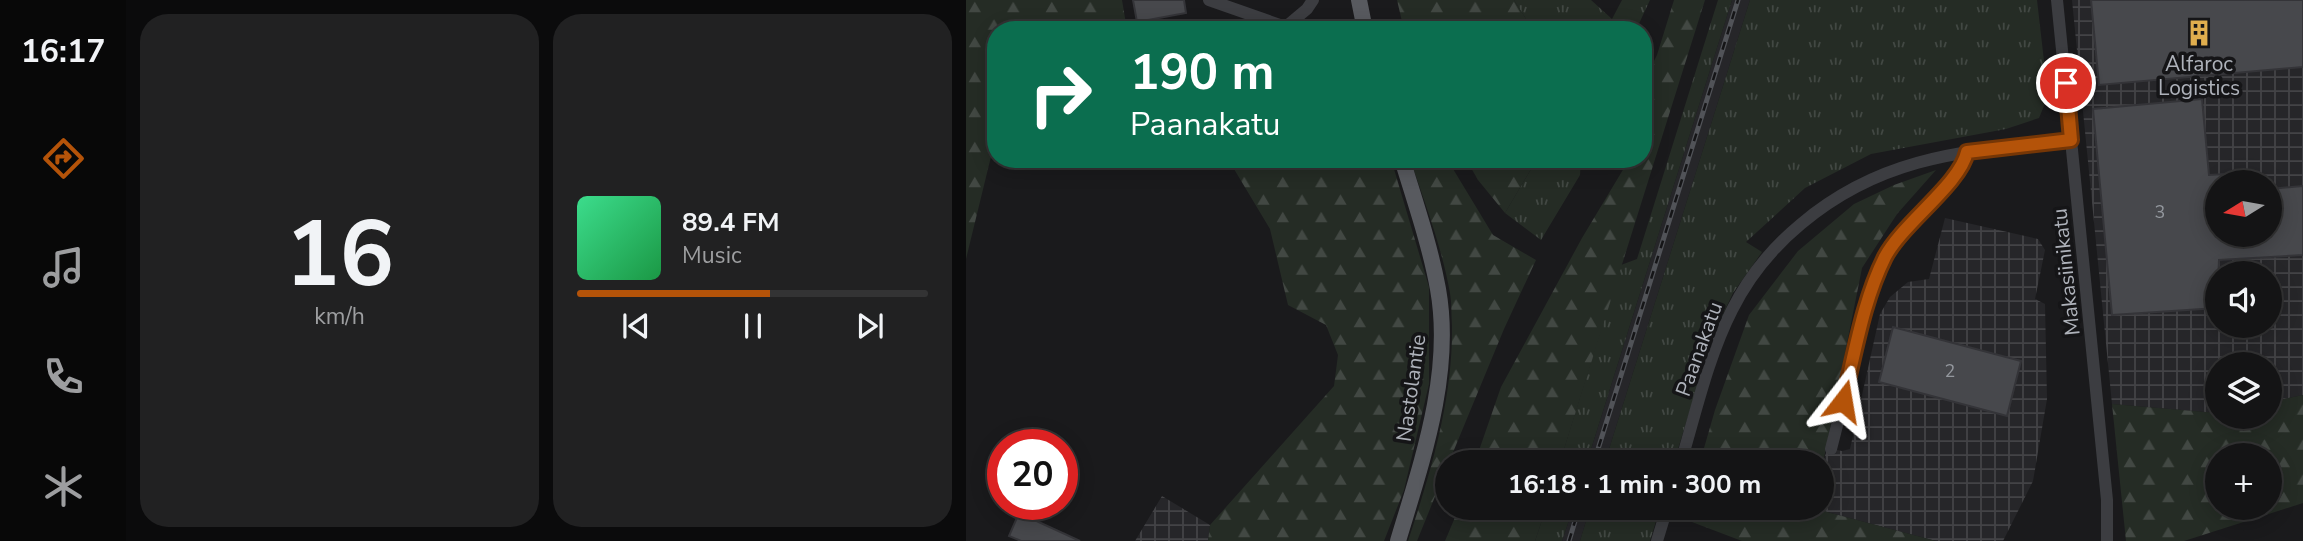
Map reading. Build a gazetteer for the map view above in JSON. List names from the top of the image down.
{
  "streets": {
    "main road": ["Nastolantie"],
    "street": ["Makasiinikatu", "Paanakatu"]
  },
  "crossings": [
    ["Makasiinikatu", "Paanakatu"]
  ],
  "places": {
    "building": ["Alfaroc Logistics"]
  },
  "house_numbers": ["3", "2"],
  "north": "left",
  "page": {
    "tabs": "16:17",
    "tile": ["16", "km/h"],
    "turn": ["190 m", "Paanakatu"],
    "map_buttons": "+",
    "song": ["89.4 FM", "Music"],
    "limit": "20",
    "trip": "16:18 · 1 min · 300 m"
  }
}
